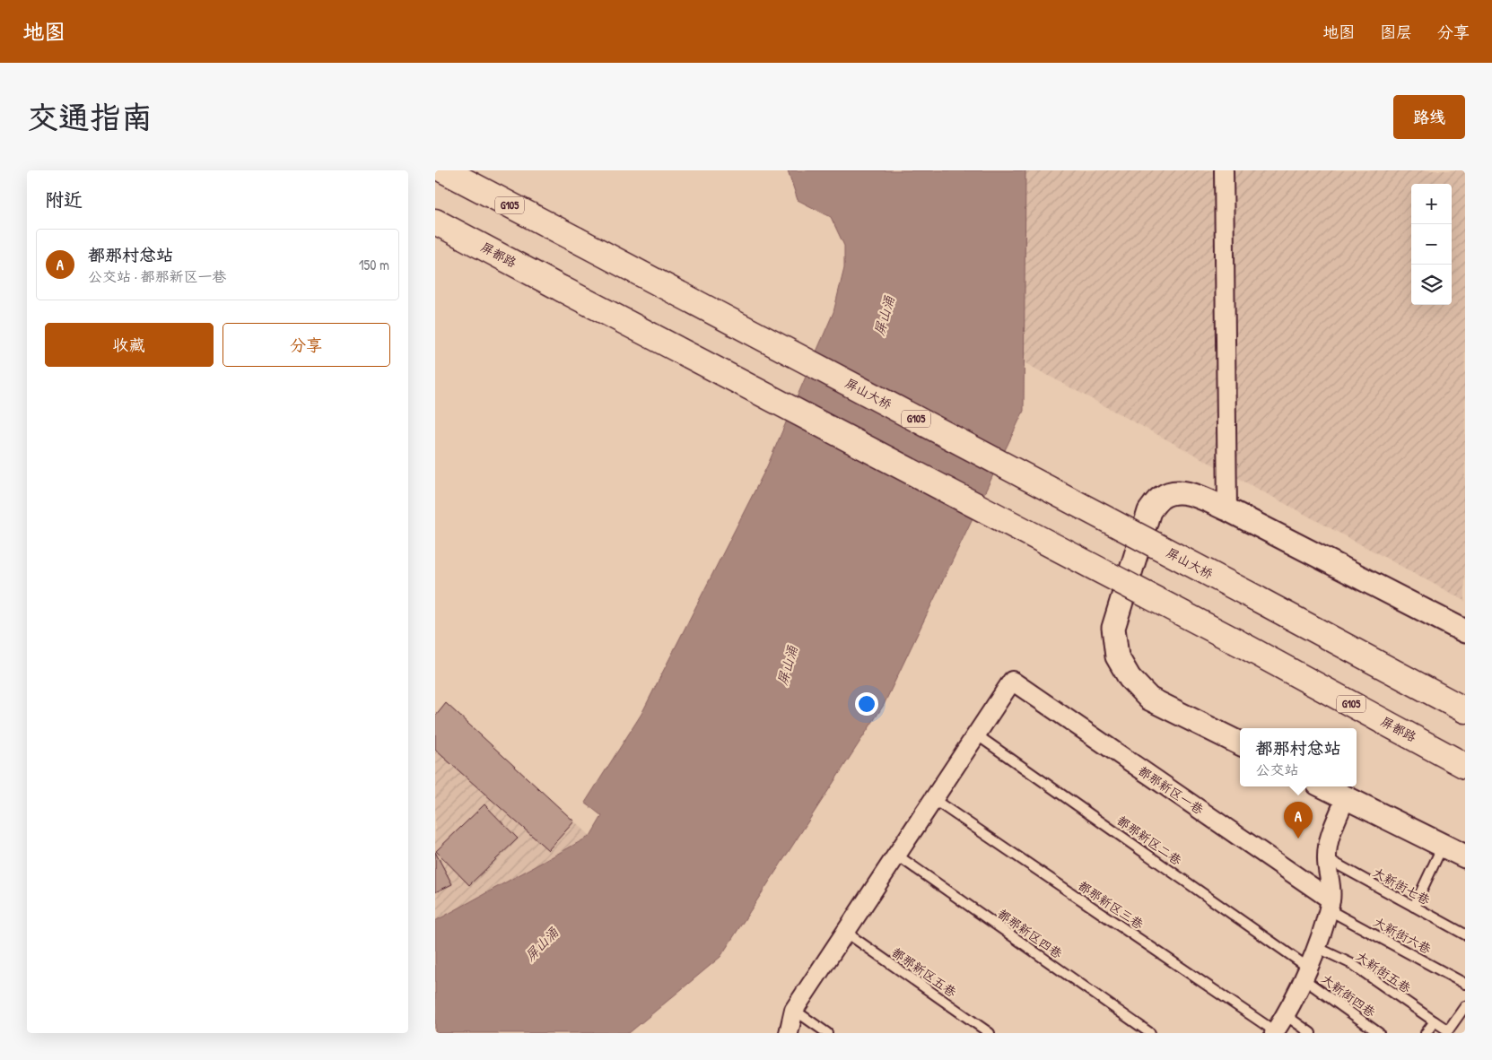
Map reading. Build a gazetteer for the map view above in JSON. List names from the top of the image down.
{
  "streets": {
    "highway": ["G105", "屏都路", "屏山大桥"],
    "street": ["都那新区一巷"],
    "lane": [
      "都那新区二巷",
      "大新街七巷",
      "都那新区三巷",
      "都那新区四巷",
      "大新街六巷",
      "都那新区五巷",
      "大新街五巷",
      "大新街四巷"
    ]
  },
  "crossings": [
    ["都那新区一巷", "都那新区二巷"],
    ["都那新区一巷", "大新街六巷"],
    ["都那新区二巷", "大新街四巷"]
  ],
  "water": ["屏山涌"],
  "page": {
    "header": "地图",
    "nav": ["地图", "图层", "分享"],
    "buttons": [
      "路线",
      ["收藏", "分享"]
    ],
    "title": "交通指南",
    "heading": "附近",
    "map_buttons": ["+", "−"],
    "list": [
      {
        "mark": "A",
        "name": "都那村总站",
        "note": "公交站 · 都那新区一巷",
        "value": "150 m"
      }
    ],
    "popup": ["都那村总站", "公交站"],
    "pins": "A"
  }
}
